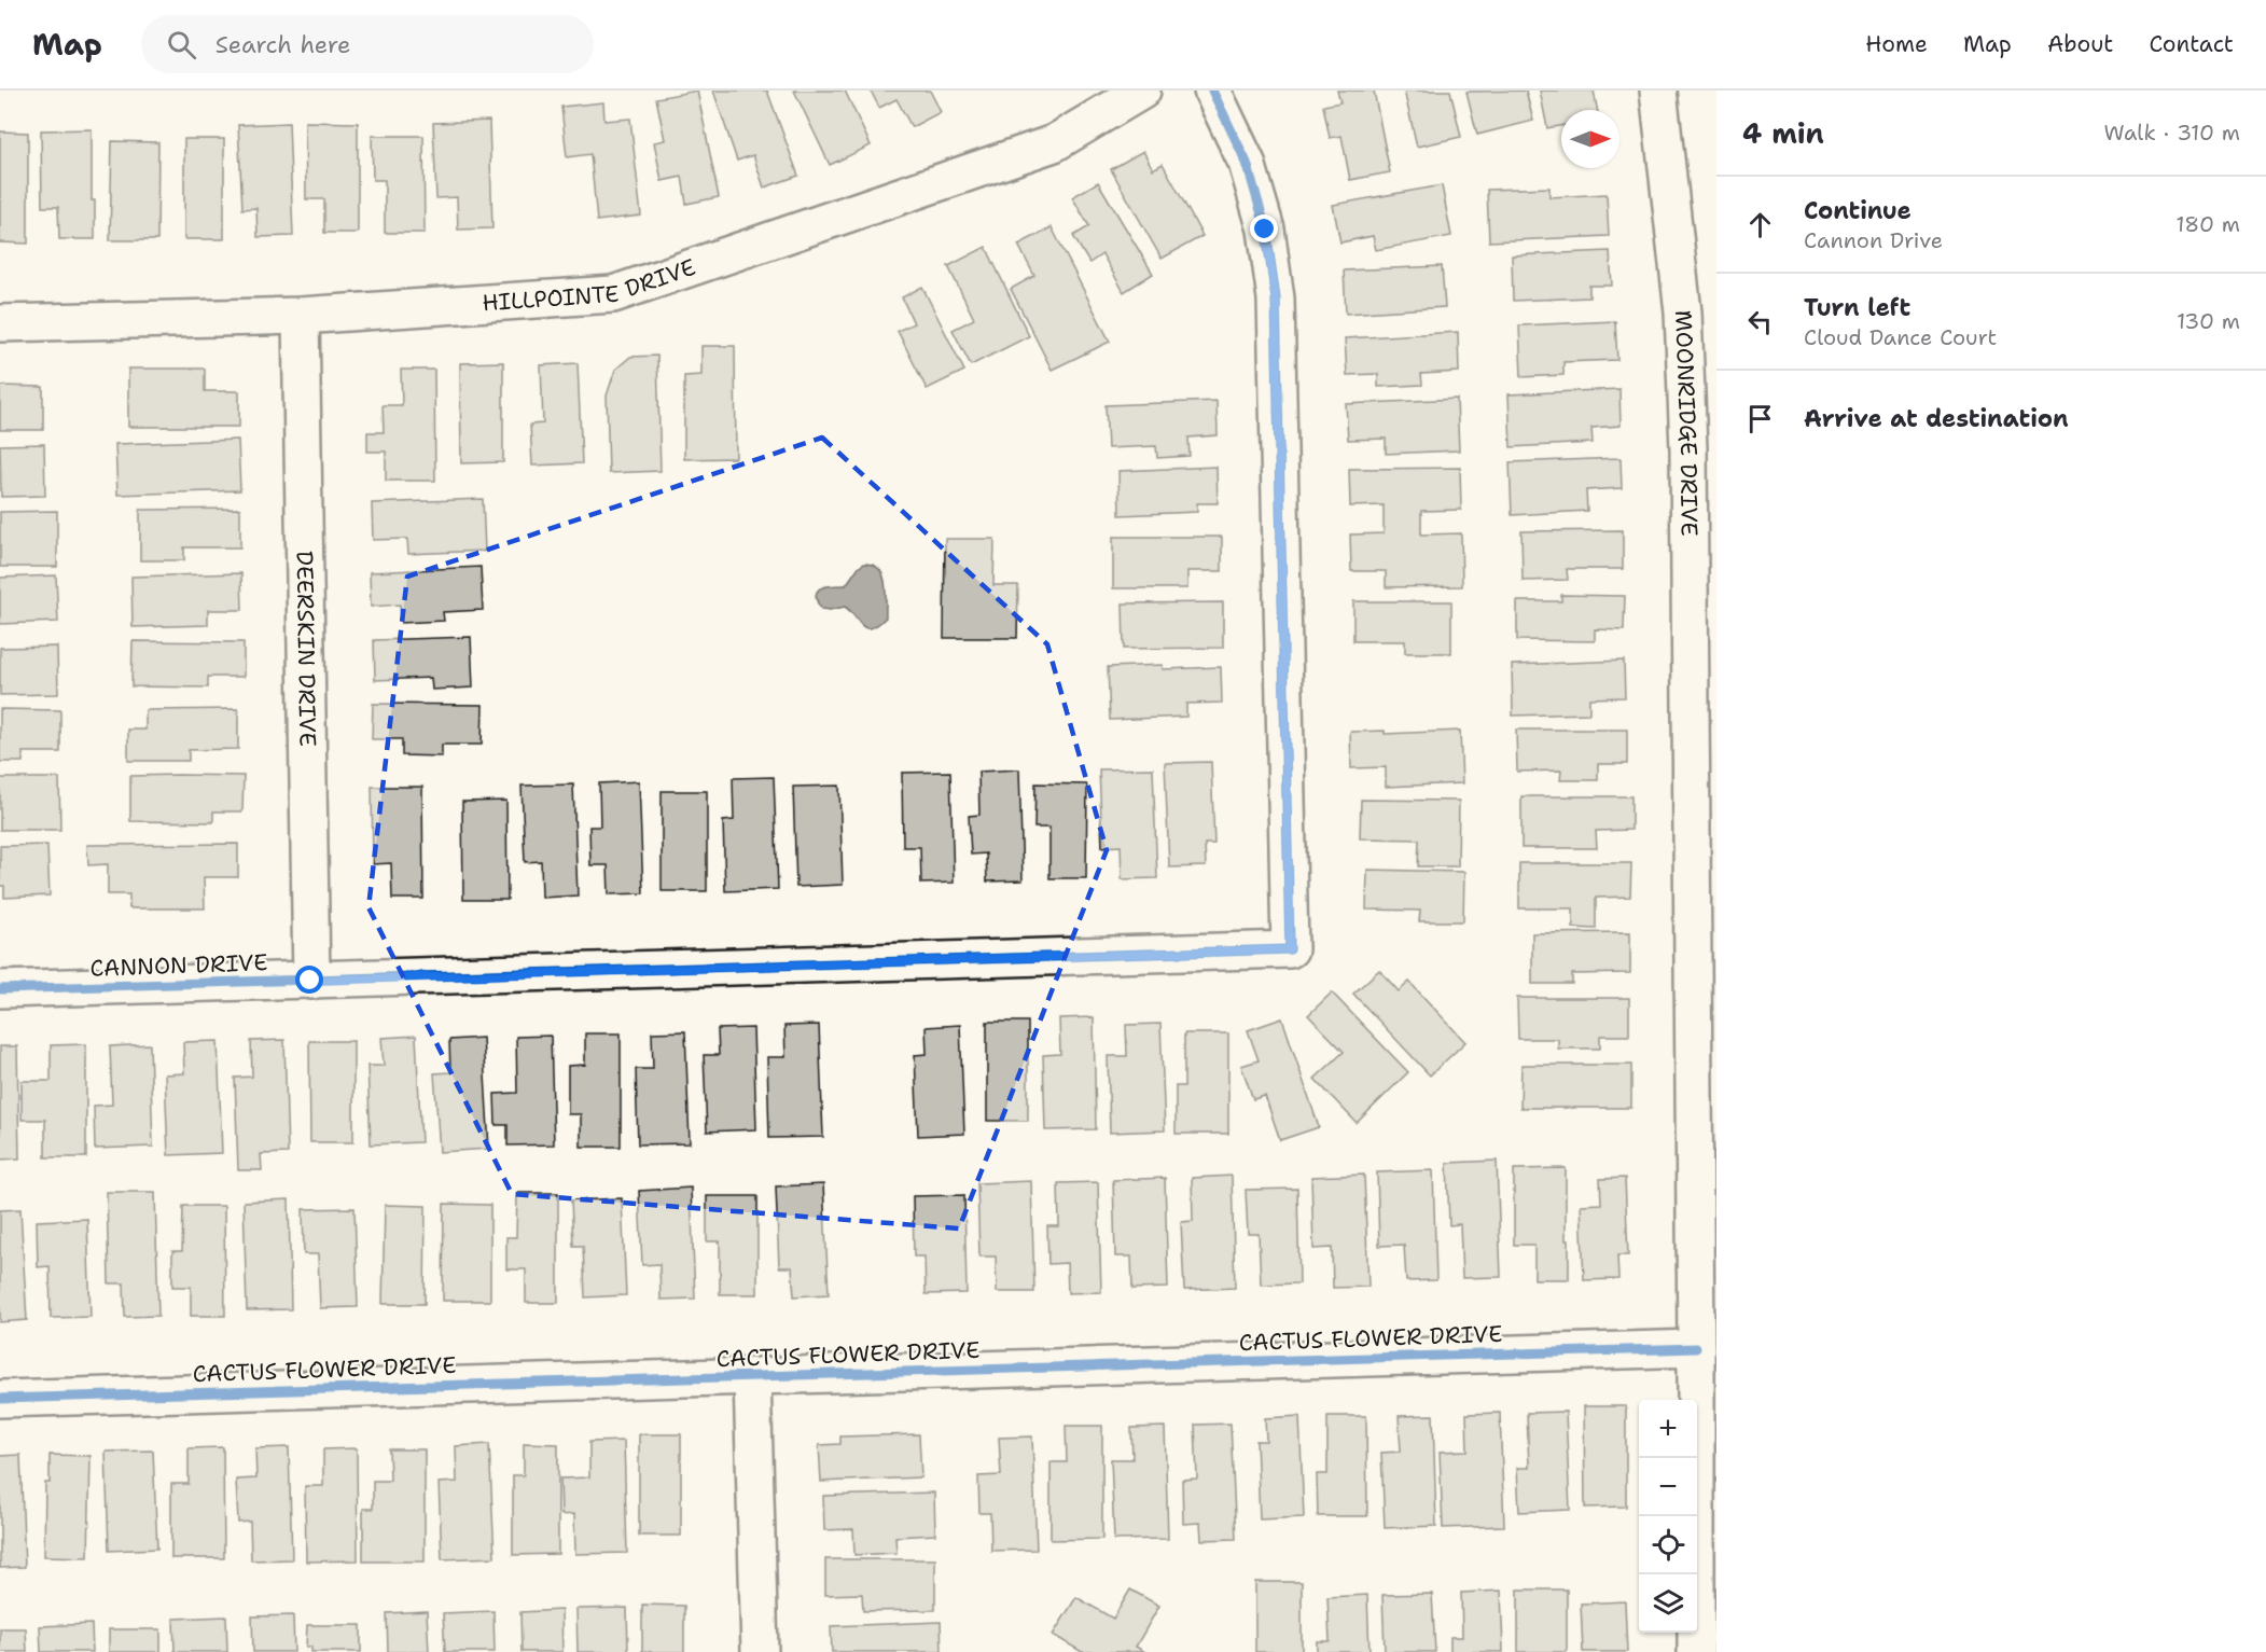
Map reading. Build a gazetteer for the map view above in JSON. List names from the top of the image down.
{
  "streets": {
    "street": [
      "HILLPOINTE DRIVE",
      "MOONRIDGE DRIVE",
      "DEERSKIN DRIVE",
      "CANNON DRIVE",
      "CACTUS FLOWER DRIVE"
    ]
  },
  "crossings": [
    ["HILLPOINTE DRIVE", "DEERSKIN DRIVE"],
    ["MOONRIDGE DRIVE", "CACTUS FLOWER DRIVE"],
    ["DEERSKIN DRIVE", "CANNON DRIVE"]
  ],
  "north": "right",
  "page": {
    "header": "Map",
    "search": "Search here",
    "nav": [
      "Home",
      "Map",
      "About",
      "Contact"
    ],
    "heading": ["4 min", "Walk · 310 m"],
    "list": [
      ["Continue", "Cannon Drive", "180 m"],
      ["Turn left", "Cloud Dance Court", "130 m"],
      "Arrive at destination"
    ],
    "map_buttons": ["+", "−"]
  }
}
